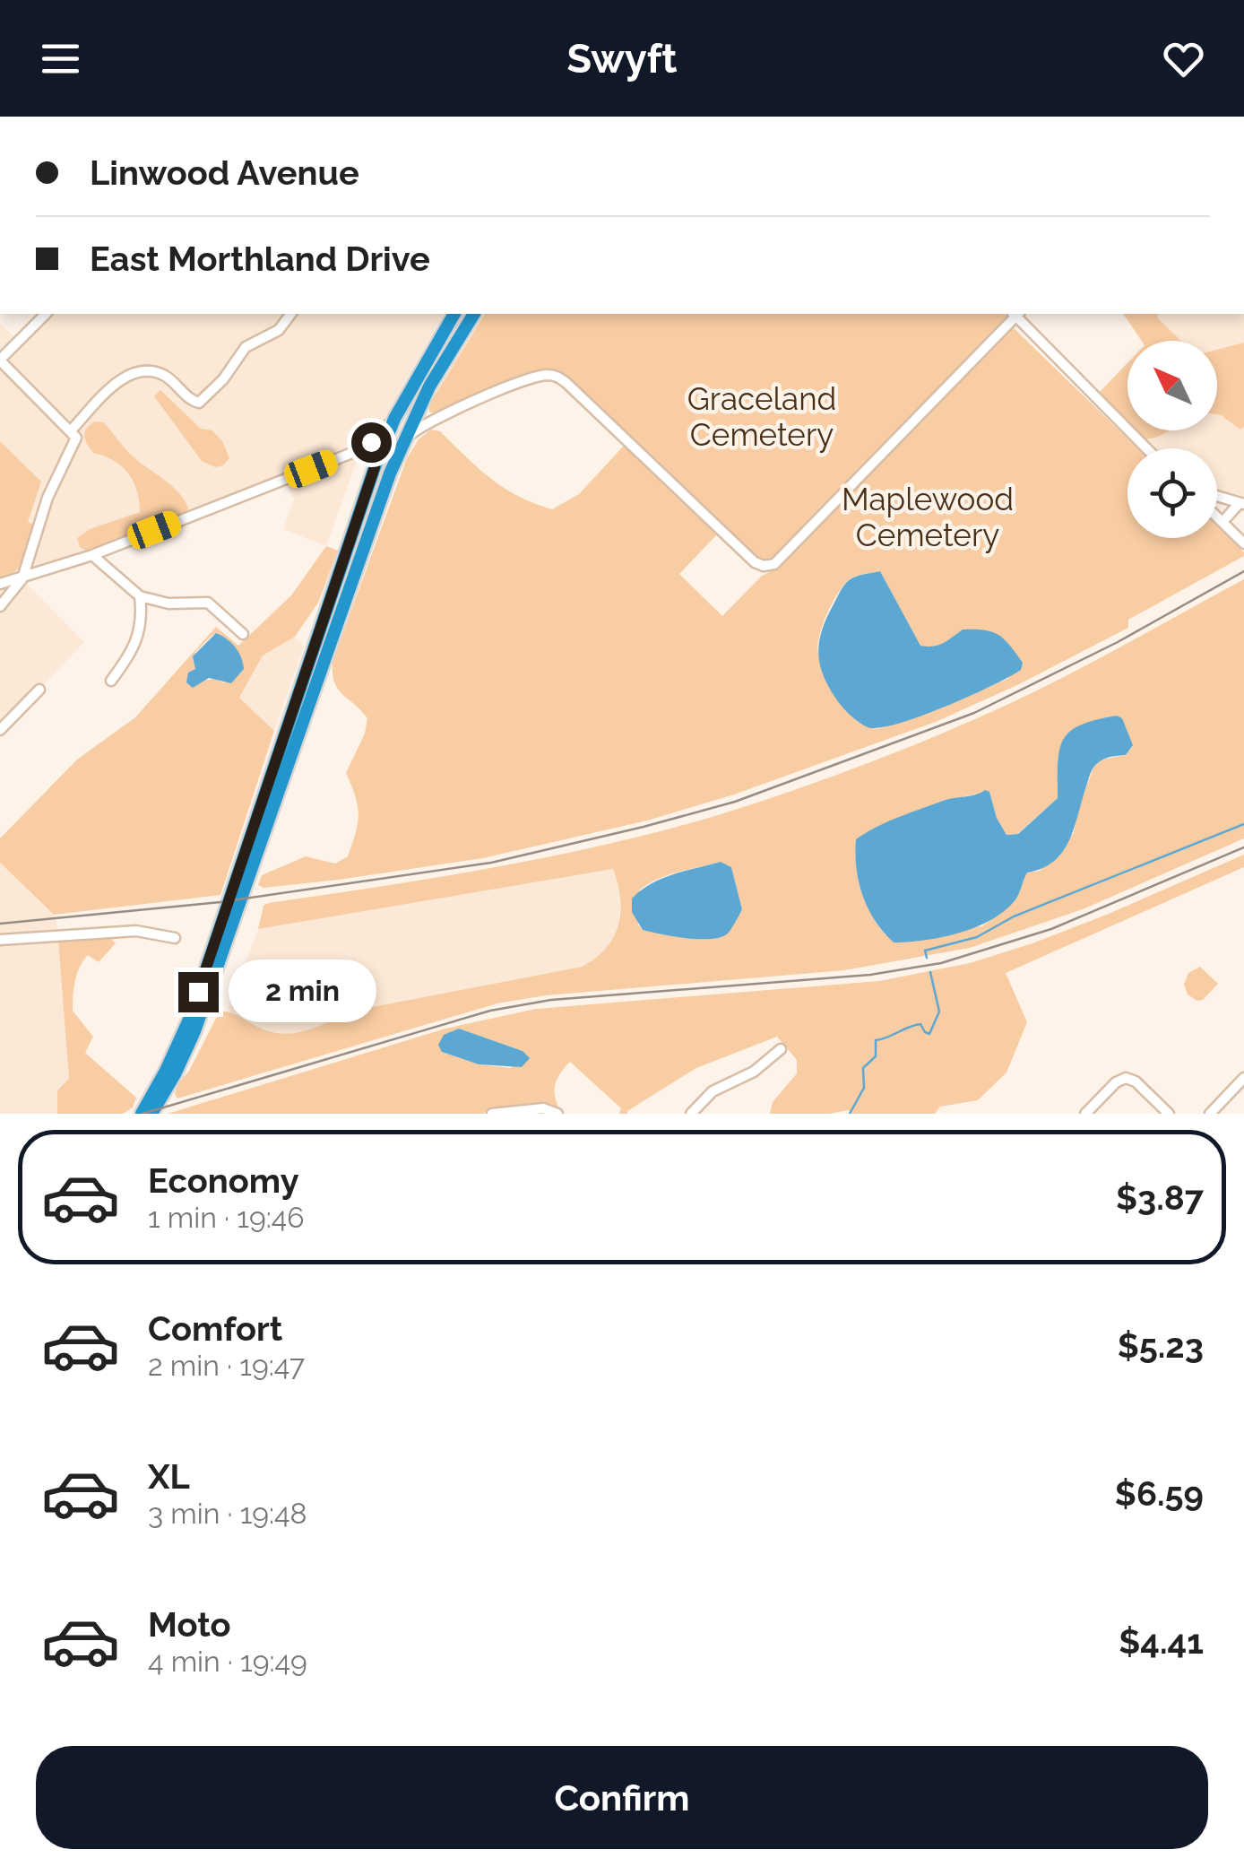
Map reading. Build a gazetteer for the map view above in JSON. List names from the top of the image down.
{
  "parks": ["Graceland Cemetery", "Maplewood Cemetery"],
  "north": "top left",
  "page": {
    "header": "Swyft",
    "banner": ["Linwood Avenue", "East Morthland Drive"],
    "bubble": "2 min",
    "list": [
      {
        "name": "Economy",
        "note": "1 min · 19:46",
        "value": "$3.87"
      },
      {
        "name": "Comfort",
        "note": "2 min · 19:47",
        "value": "$5.23"
      },
      {
        "name": "XL",
        "note": "3 min · 19:48",
        "value": "$6.59"
      },
      {
        "name": "Moto",
        "note": "4 min · 19:49",
        "value": "$4.41"
      }
    ],
    "buttons": "Confirm"
  }
}
